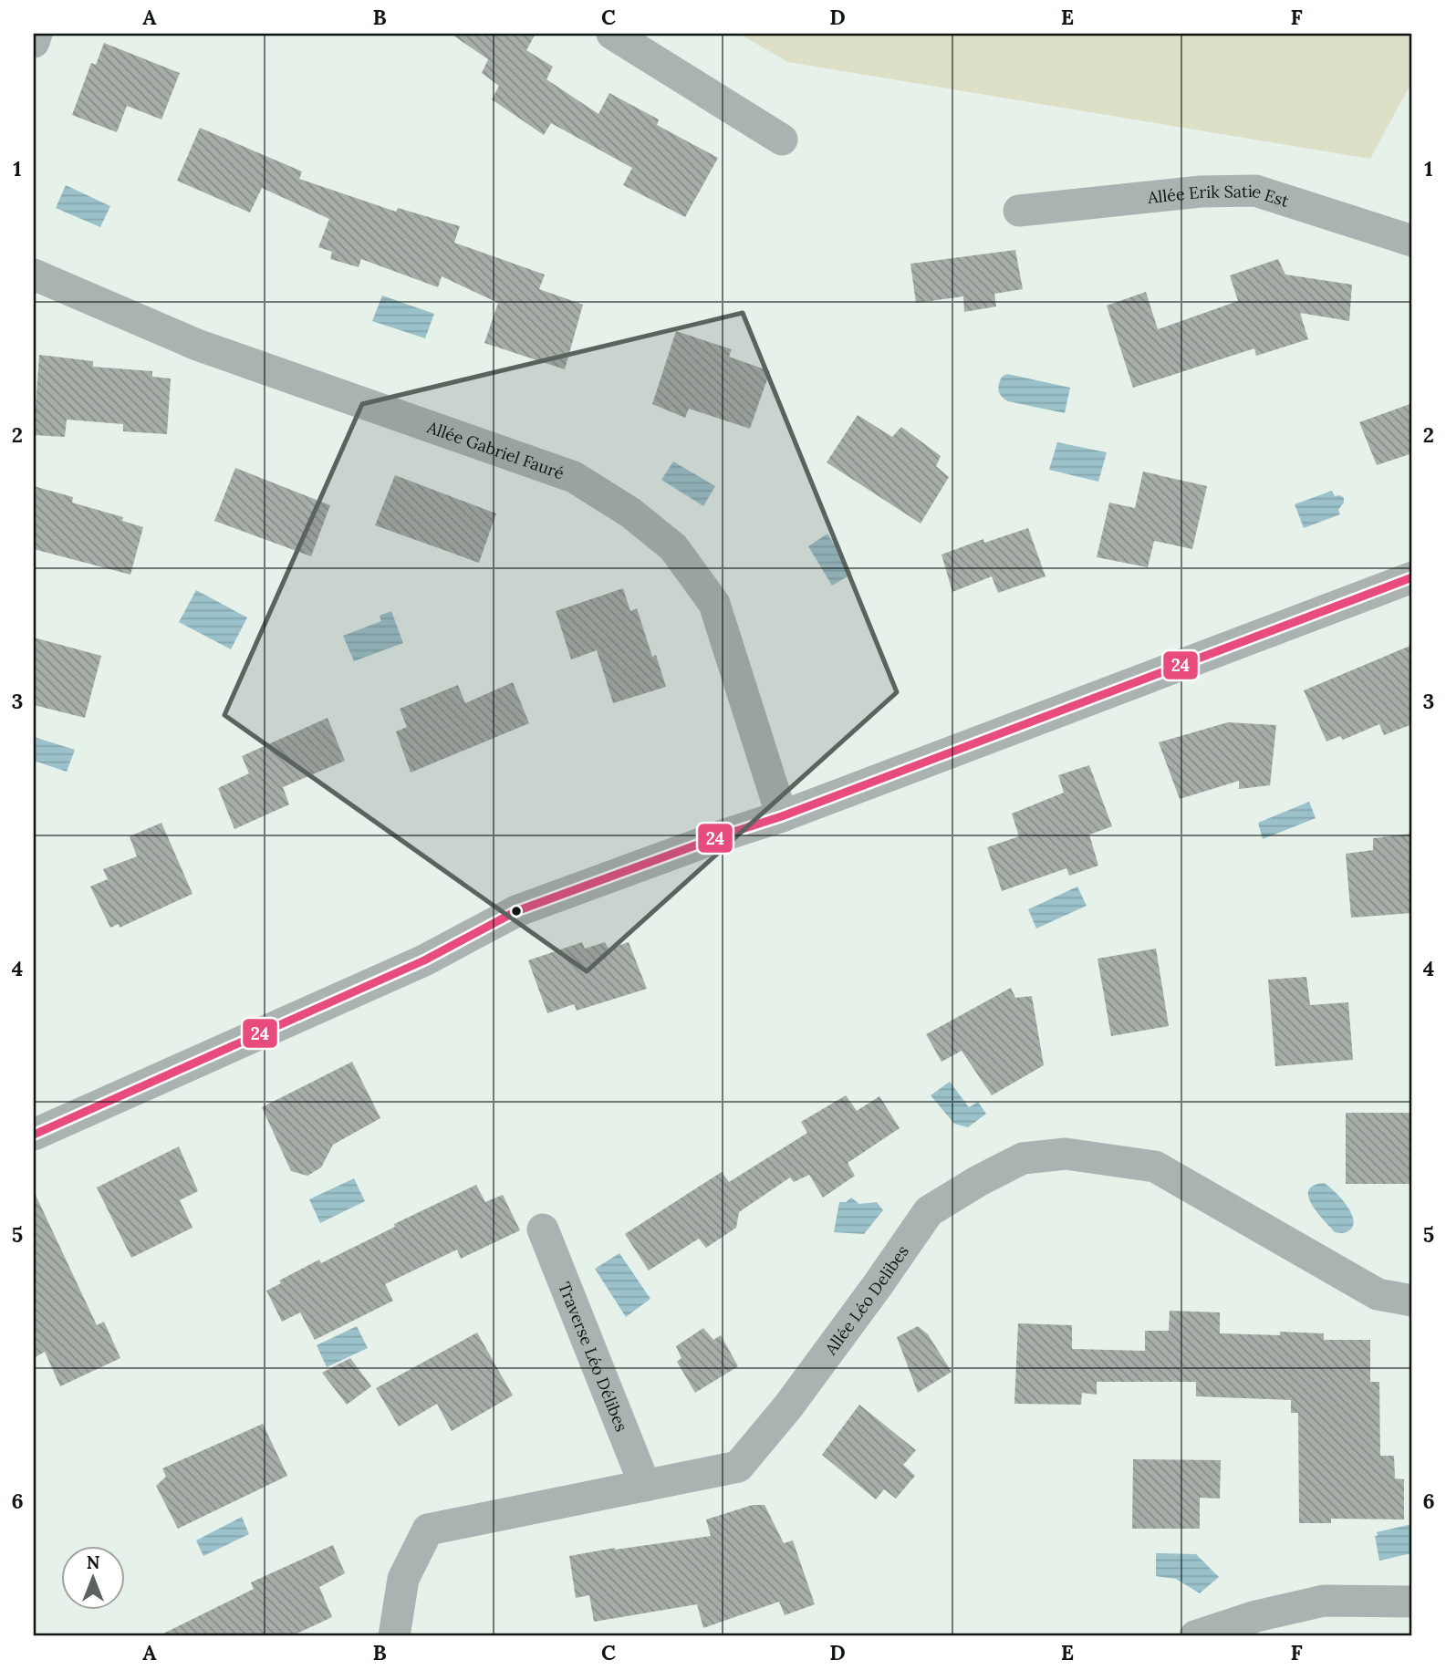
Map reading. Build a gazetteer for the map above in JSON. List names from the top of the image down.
{
  "streets": {
    "street": [
      "Allée Erik Satie Est",
      "Allée Gabriel Fauré",
      "Allée Léo Delibes",
      "Traverse Léo Délibes"
    ]
  },
  "crossings": [
    ["Allée Léo Delibes", "Traverse Léo Délibes"]
  ],
  "lines": ["transit line 24"],
  "north": "top",
  "grid": {
    "columns": [
      "A",
      "B",
      "C",
      "D",
      "E",
      "F"
    ],
    "rows": [
      "1",
      "2",
      "3",
      "4",
      "5",
      "6"
    ]
  }
}
